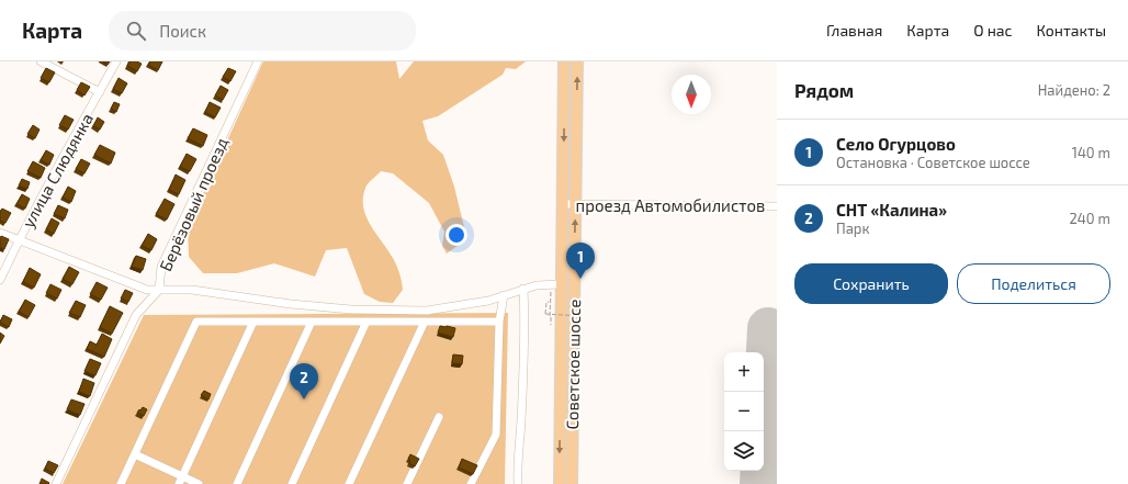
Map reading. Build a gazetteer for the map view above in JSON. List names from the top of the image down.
{
  "streets": {
    "highway": ["Советское шоссе"],
    "street": ["улица Слюдянка", "Берёзовый проезд", "проезд Автомобилистов"]
  },
  "crossings": [
    ["проезд Автомобилистов", "Советское шоссе"]
  ],
  "north": "bottom",
  "page": {
    "header": "Карта",
    "search": "Поиск",
    "nav": [
      "Главная",
      "Карта",
      "О нас",
      "Контакты"
    ],
    "heading": ["Рядом", "Найдено: 2"],
    "list": [
      {
        "mark": "1",
        "name": "Село Огурцово",
        "note": "Остановка · Советское шоссе",
        "value": "140 m"
      },
      {
        "mark": "2",
        "name": "СНТ «Калина»",
        "note": "Парк",
        "value": "240 m"
      }
    ],
    "pins": ["1", "2"],
    "buttons": ["Сохранить", "Поделиться"],
    "map_buttons": ["+", "−"]
  }
}
